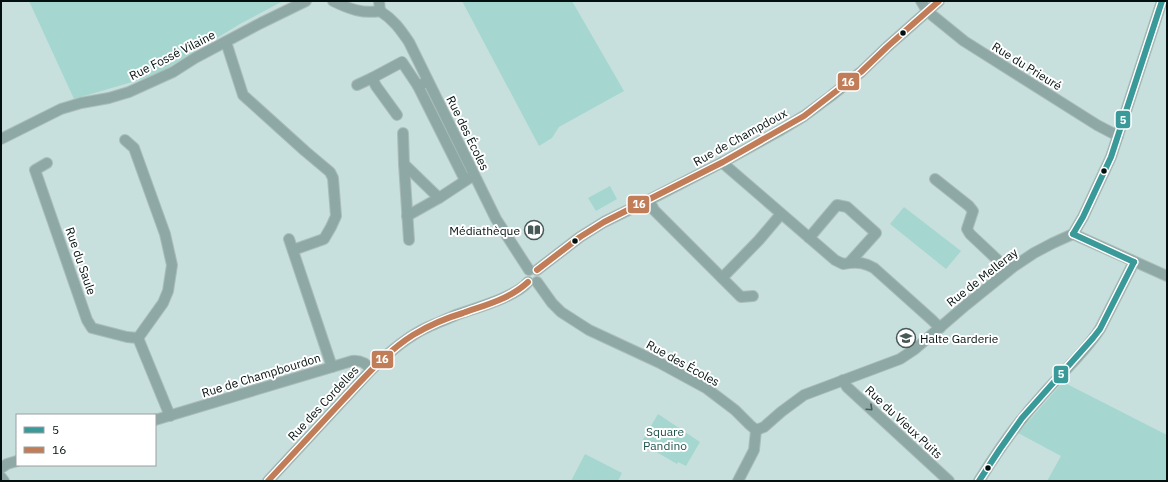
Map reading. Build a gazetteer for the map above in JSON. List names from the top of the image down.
{
  "streets": {
    "street": [
      "Rue Fossé Vilaine",
      "Rue du Prieuré",
      "Rue des Écoles",
      "Rue de Champdoux",
      "Rue du Saule",
      "Rue de Melleray",
      "Rue de Champbourdon",
      "Rue des Cordelles",
      "Rue du Vieux Puits"
    ]
  },
  "crossings": [
    ["Rue du Prieuré", "Rue de Champdoux"],
    ["Rue des Écoles", "Rue de Champdoux"],
    ["Rue des Écoles", "Rue de Melleray"],
    ["Rue des Écoles", "Rue des Cordelles"],
    ["Rue de Melleray", "Rue du Vieux Puits"],
    ["Rue de Champbourdon", "Rue des Cordelles"]
  ],
  "one_way": ["Rue du Vieux Puits"],
  "parks": ["Square Pandino"],
  "places": {
    "library": ["Médiathèque"],
    "school or university": ["Halte Garderie"]
  },
  "lines": ["transit line 5", "transit line 16"],
  "legend": ["5", "16"]
}
